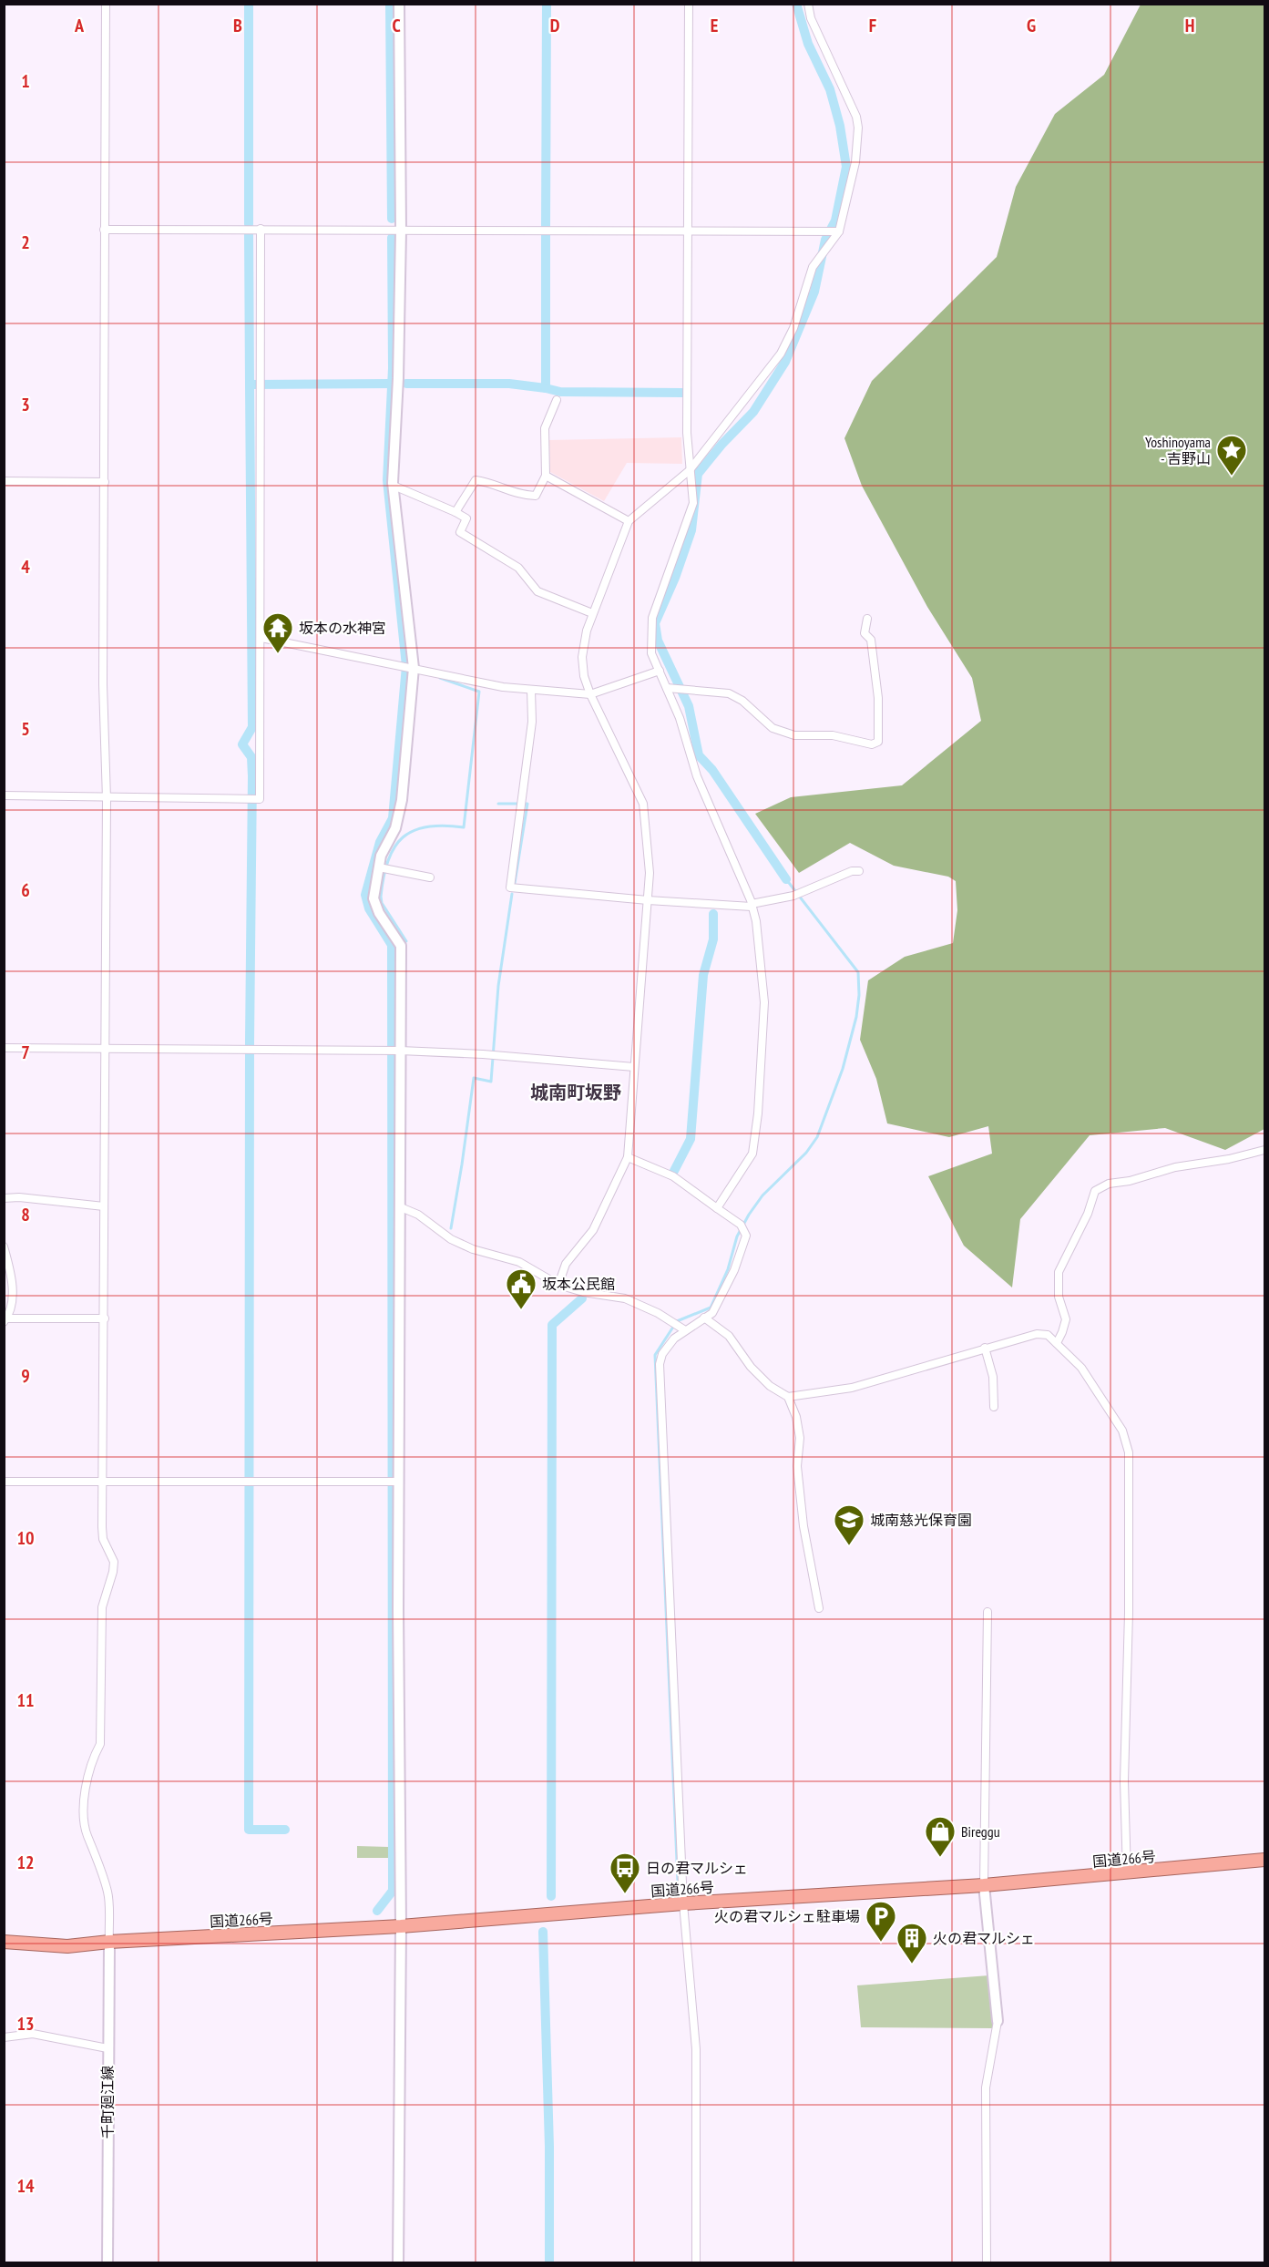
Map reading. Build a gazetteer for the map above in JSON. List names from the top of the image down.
{
  "streets": {
    "highway": ["国道266号"],
    "street": ["千町廻江線"]
  },
  "crossings": [
    ["国道266号", "千町廻江線"]
  ],
  "districts": ["城南町坂野"],
  "places": {
    "place": ["Yoshinoyama - 吉野山"],
    "temple": ["坂本の水神宮"],
    "public building": ["坂本公民館"],
    "school or university": ["城南慈光保育園"],
    "shop": ["Bireggu"],
    "bus stop": ["日の君マルシェ"],
    "parking": ["火の君マルシェ駐車場"],
    "building": ["火の君マルシェ"]
  },
  "grid": {
    "columns": [
      "A",
      "B",
      "C",
      "D",
      "E",
      "F",
      "G",
      "H"
    ],
    "rows": [
      "1",
      "2",
      "3",
      "4",
      "5",
      "6",
      "7",
      "8",
      "9",
      "10",
      "11",
      "12",
      "13",
      "14"
    ]
  }
}
